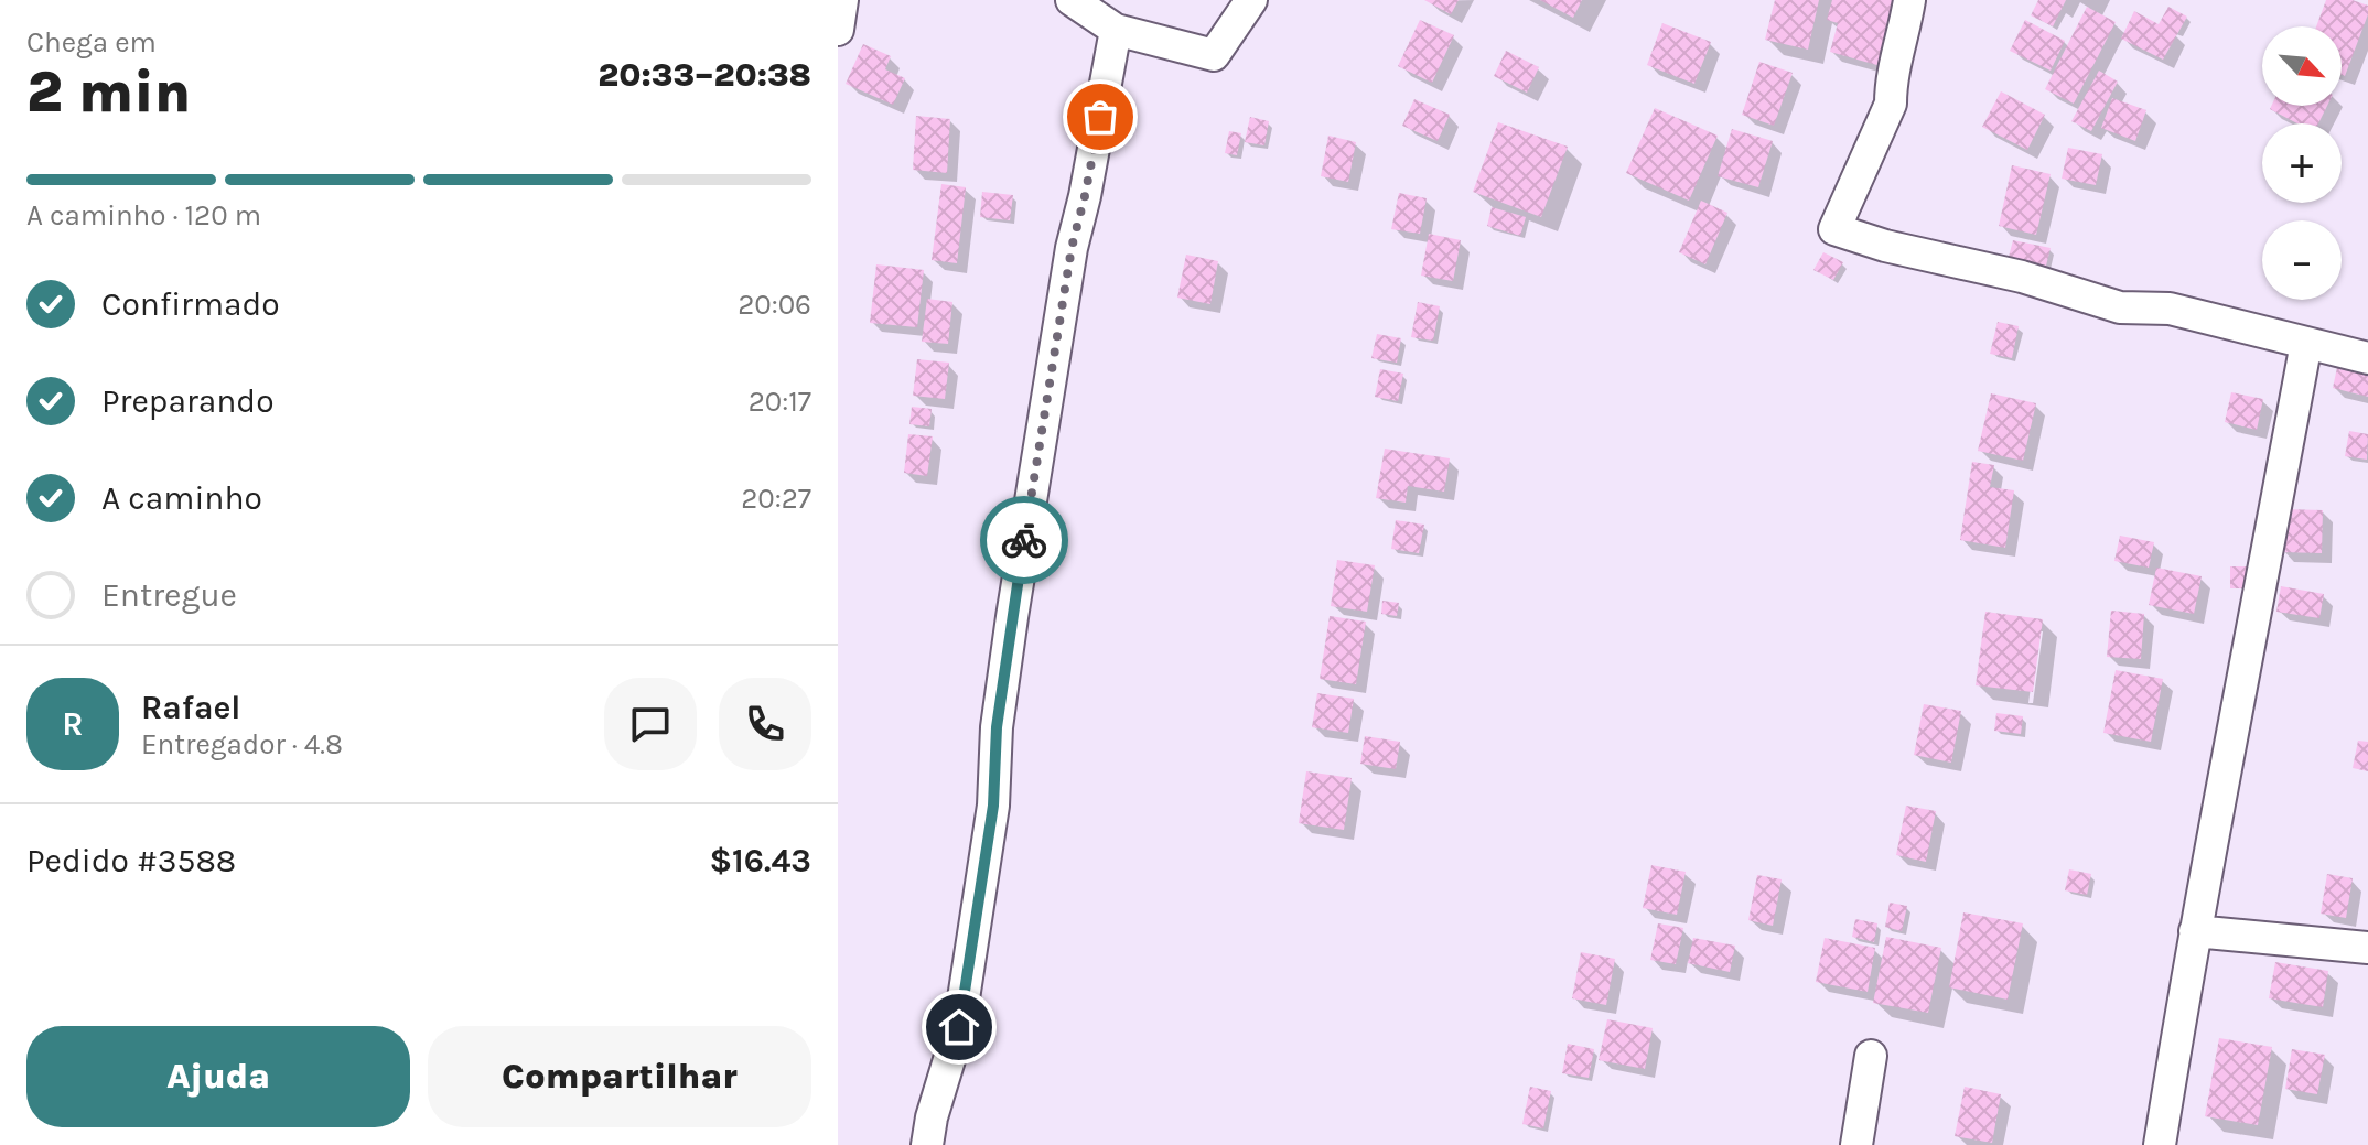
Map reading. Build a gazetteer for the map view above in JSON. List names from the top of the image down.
{
  "north": "bottom right",
  "page": {
    "heading": ["2 min", "Chega em", "20:33–20:38"],
    "panel": [
      "Rafael",
      "Entregador · 4.8",
      "Pedido #3588",
      "$16.43"
    ],
    "map_buttons": ["+", "−"],
    "bar": "A caminho · 120 m",
    "list": [
      ["Confirmado", "20:06"],
      ["Preparando", "20:17"],
      ["A caminho", "20:27"],
      "Entregue"
    ],
    "round": "R",
    "buttons": ["Ajuda", "Compartilhar"]
  }
}
